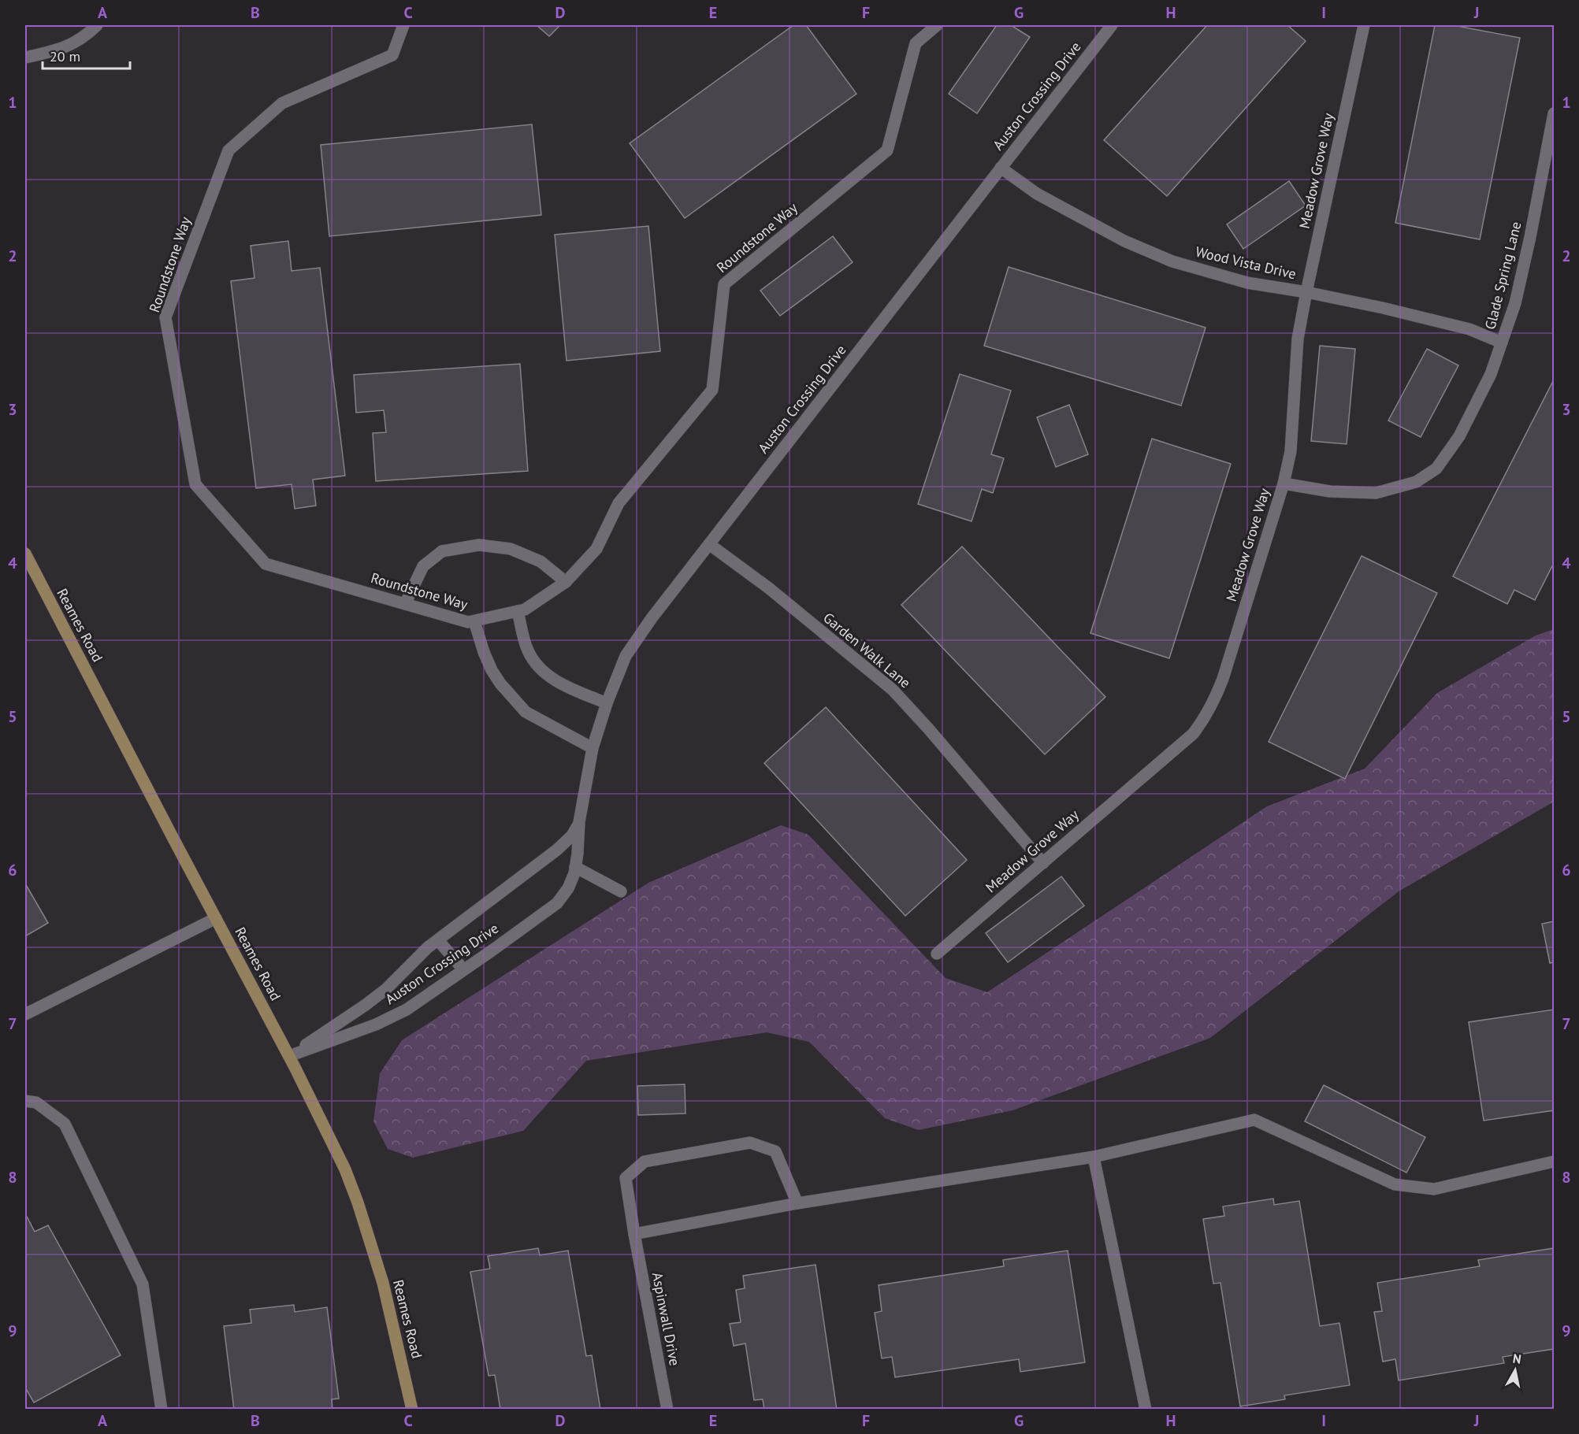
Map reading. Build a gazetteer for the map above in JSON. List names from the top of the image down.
{
  "streets": {
    "main road": ["Reames Road"],
    "street": [
      "Auston Crossing Drive",
      "Meadow Grove Way",
      "Roundstone Way",
      "Wood Vista Drive",
      "Glade Spring Lane",
      "Garden Walk Lane",
      "Aspinwall Drive"
    ]
  },
  "crossings": [
    ["Auston Crossing Drive", "Wood Vista Drive"],
    ["Auston Crossing Drive", "Reames Road"],
    ["Auston Crossing Drive", "Garden Walk Lane"],
    ["Meadow Grove Way", "Wood Vista Drive"],
    ["Meadow Grove Way", "Glade Spring Lane"],
    ["Meadow Grove Way", "Garden Walk Lane"],
    ["Wood Vista Drive", "Glade Spring Lane"]
  ],
  "scale_bar": "20 m",
  "north": "top",
  "grid": {
    "columns": [
      "A",
      "B",
      "C",
      "D",
      "E",
      "F",
      "G",
      "H",
      "I",
      "J"
    ],
    "rows": [
      "1",
      "2",
      "3",
      "4",
      "5",
      "6",
      "7",
      "8",
      "9"
    ]
  }
}
